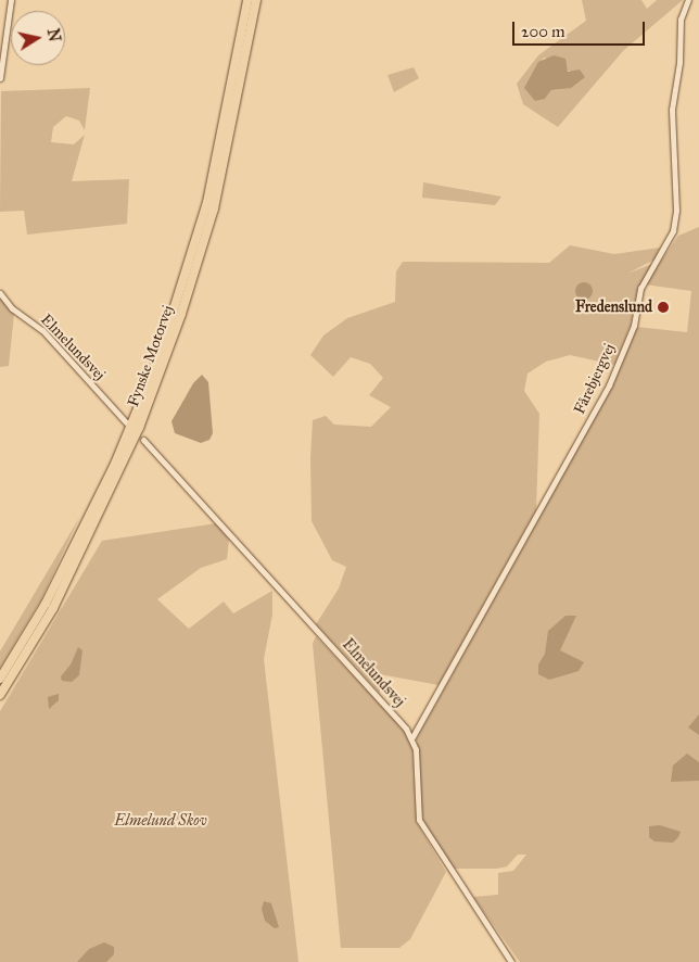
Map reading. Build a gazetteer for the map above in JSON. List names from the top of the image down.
{
  "streets": {
    "highway": ["Fynske Motorvej"],
    "street": ["Elmelundsvej", "Fårebjergvej"]
  },
  "crossings": [
    ["Elmelundsvej", "Fårebjergvej"]
  ],
  "parks": ["Elmelund Skov"],
  "places": ["Fredenslund"],
  "scale_bar": "200 m",
  "north": "right"
}
